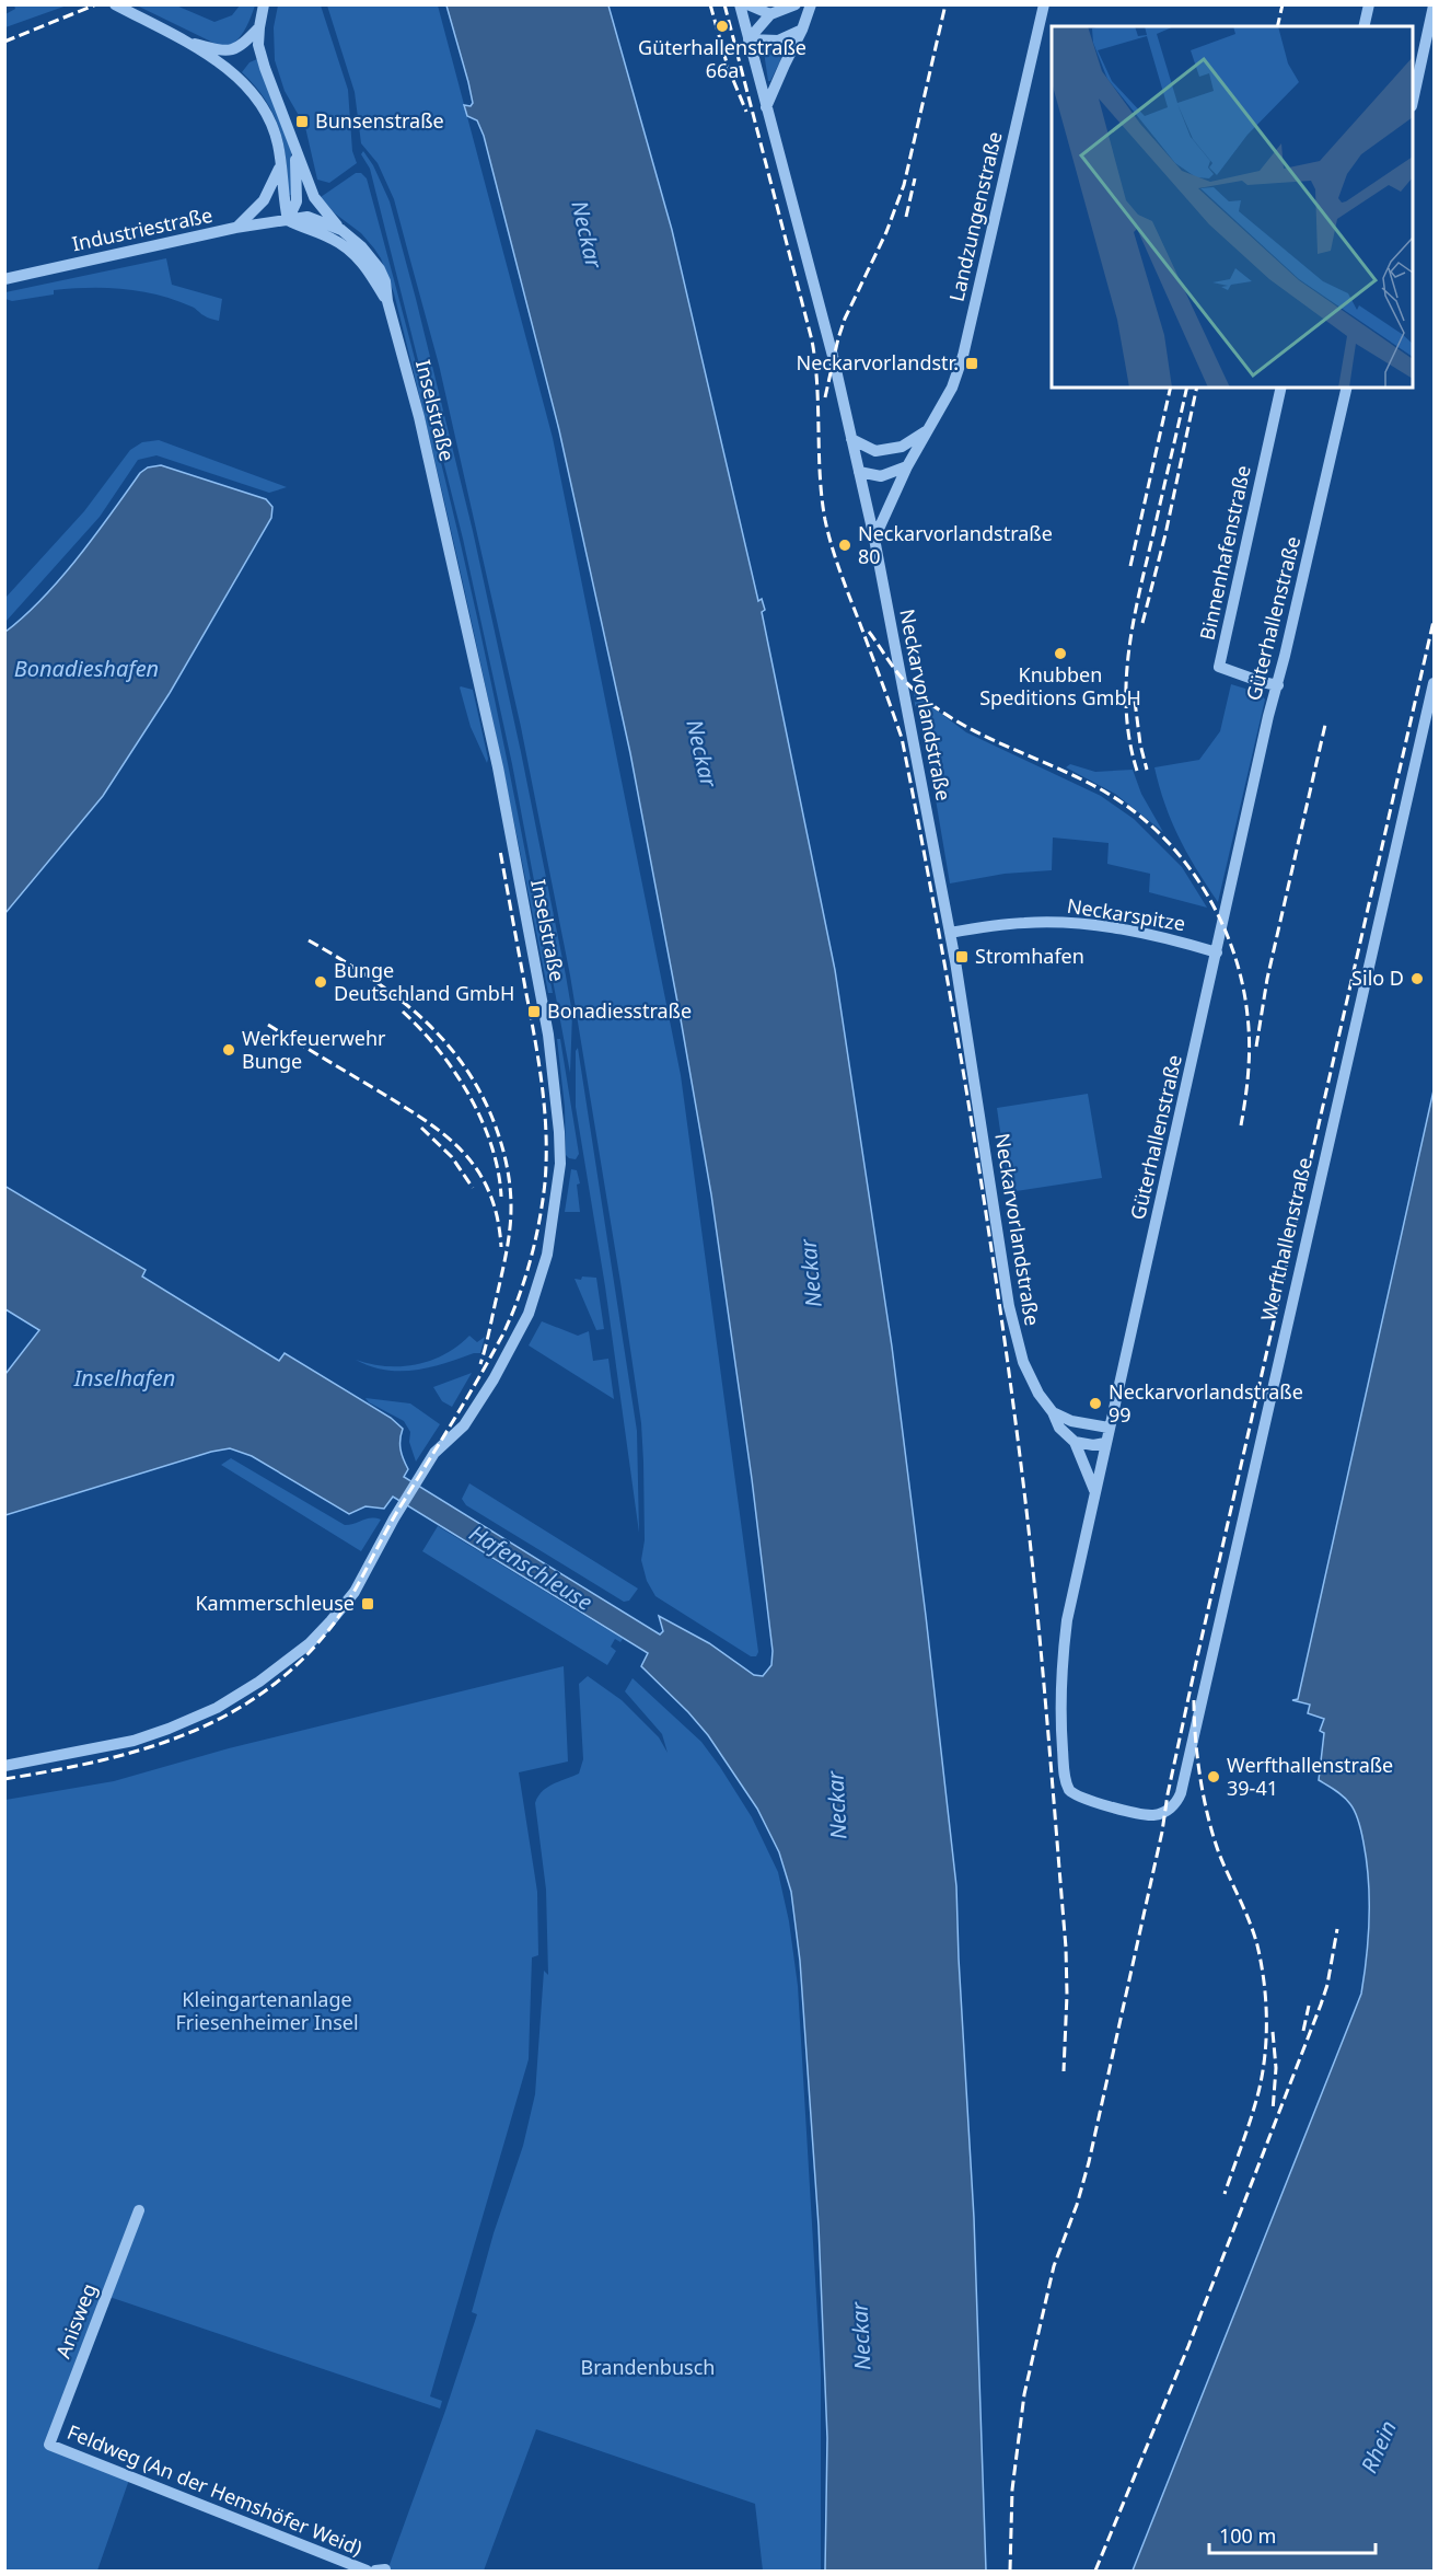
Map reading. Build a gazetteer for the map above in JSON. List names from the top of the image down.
{
  "streets": {
    "street": [
      "Landzungenstraße",
      "Industriestraße",
      "Inselstraße",
      "Binnenhafenstraße",
      "Güterhallenstraße",
      "Neckarvorlandstraße",
      "Neckarspitze",
      "Werfthallenstraße",
      "Anisweg",
      "Feldweg (An der Hemshöfer Weid)"
    ]
  },
  "crossings": [
    ["Landzungenstraße", "Neckarvorlandstraße"],
    ["Industriestraße", "Inselstraße"],
    ["Binnenhafenstraße", "Güterhallenstraße"],
    ["Güterhallenstraße", "Neckarvorlandstraße"],
    ["Güterhallenstraße", "Neckarspitze"],
    ["Güterhallenstraße", "Werfthallenstraße"],
    ["Neckarvorlandstraße", "Neckarspitze"],
    ["Anisweg", "Feldweg (An der Hemshöfer Weid)"]
  ],
  "water": [
    "Neckar",
    "Bonadieshafen",
    "Inselhafen",
    "Hafenschleuse",
    "Rhein"
  ],
  "parks": ["Kleingartenanlage Friesenheimer Insel", "Brandenbusch"],
  "places": {
    "other": [
      "Güterhallenstraße 66a",
      "Neckarvorlandstraße 80",
      "Knubben Speditions GmbH",
      "Silo D",
      "Bunge Deutschland GmbH",
      "Werkfeuerwehr Bunge",
      "Neckarvorlandstraße 99",
      "Werfthallenstraße 39-41"
    ],
    "transit": [
      "Bunsenstraße",
      "Neckarvorlandstr.",
      "Stromhafen",
      "Bonadiesstraße",
      "Kammerschleuse"
    ]
  },
  "scale_bar": "100 m"
}
